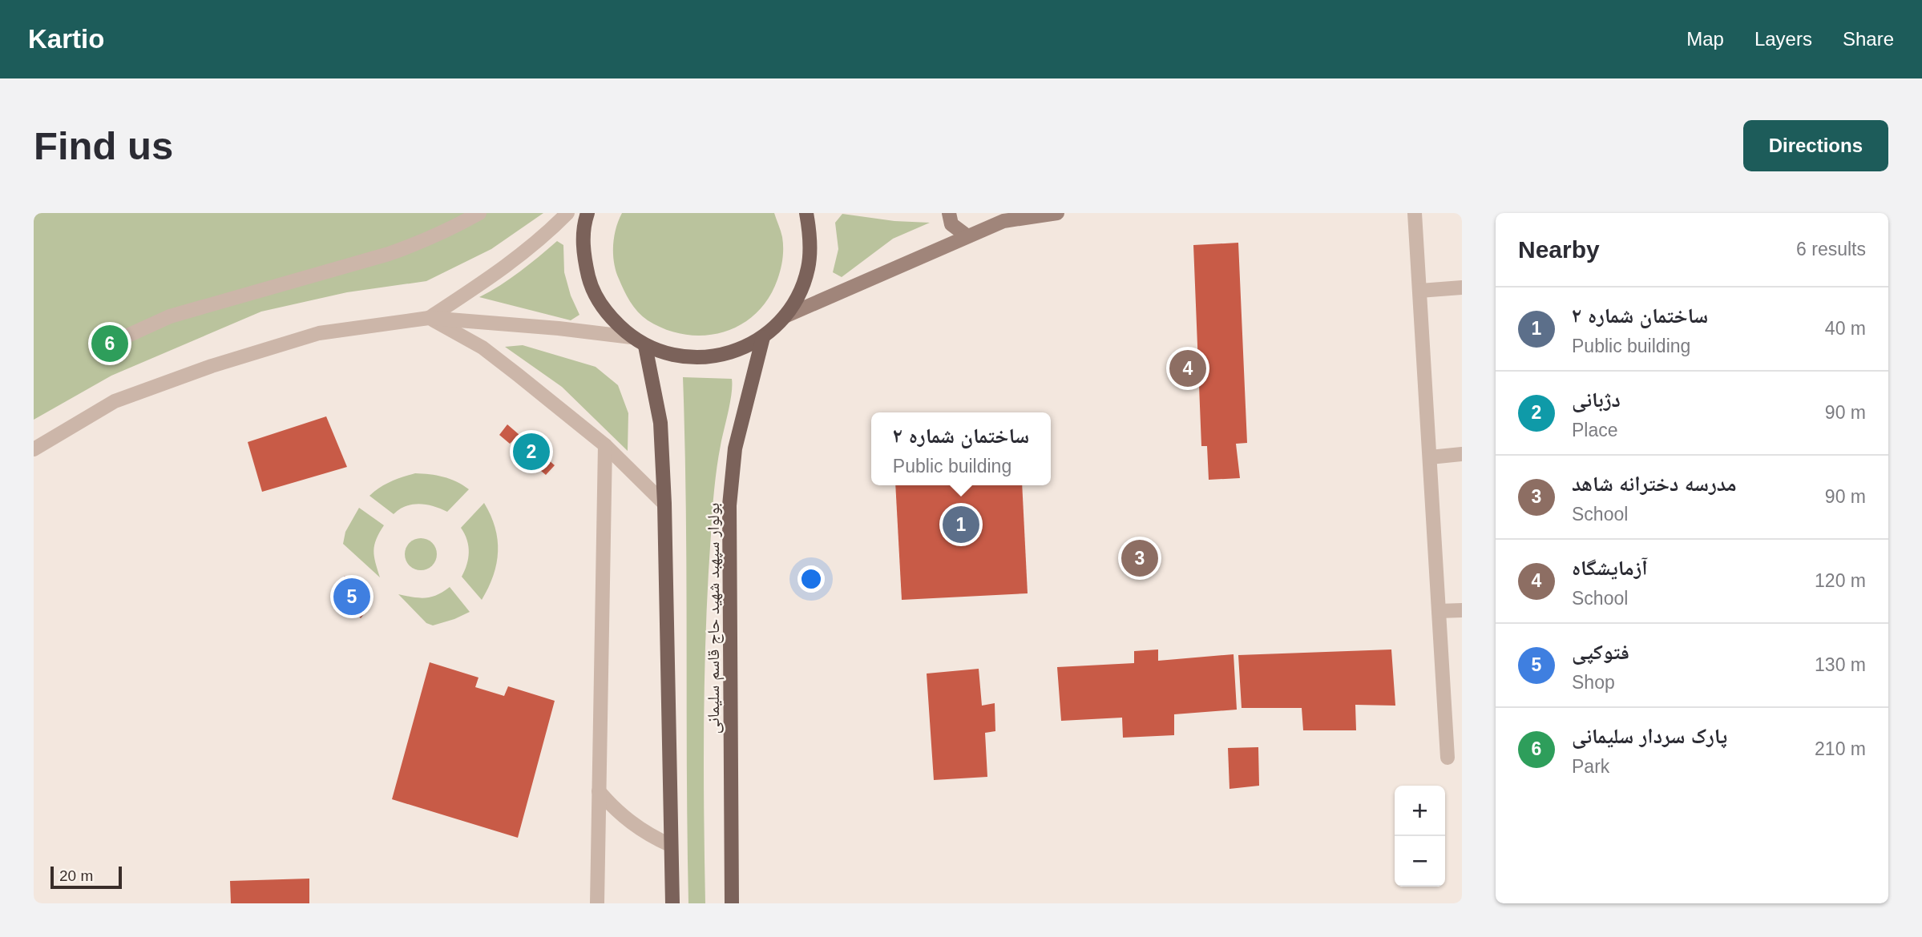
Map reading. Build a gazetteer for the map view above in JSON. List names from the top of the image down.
{
  "streets": {
    "main road": ["بولوار سپهبد شهید حاج قاسم سلیمانی"]
  },
  "scale_bar": "20 m",
  "page": {
    "header": "Kartio",
    "nav": ["Map", "Layers", "Share"],
    "buttons": "Directions",
    "title": "Find us",
    "heading": ["Nearby", "6 results"],
    "list": [
      {
        "mark": "1",
        "name": "ساختمان شماره ۲",
        "note": "Public building",
        "value": "40 m"
      },
      {
        "mark": "2",
        "name": "دژبانی",
        "note": "Place",
        "value": "90 m"
      },
      {
        "mark": "3",
        "name": "مدرسه دخترانه شاهد",
        "note": "School",
        "value": "90 m"
      },
      {
        "mark": "4",
        "name": "آزمایشگاه",
        "note": "School",
        "value": "120 m"
      },
      {
        "mark": "5",
        "name": "فتوکپی",
        "note": "Shop",
        "value": "130 m"
      },
      {
        "mark": "6",
        "name": "پارک سردار سلیمانی",
        "note": "Park",
        "value": "210 m"
      }
    ],
    "pins": [
      "6",
      "4",
      "2",
      "1",
      "3",
      "5"
    ],
    "popup": ["ساختمان شماره ۲", "Public building"],
    "map_buttons": ["+", "−"],
    "scale": "20 m"
  }
}
